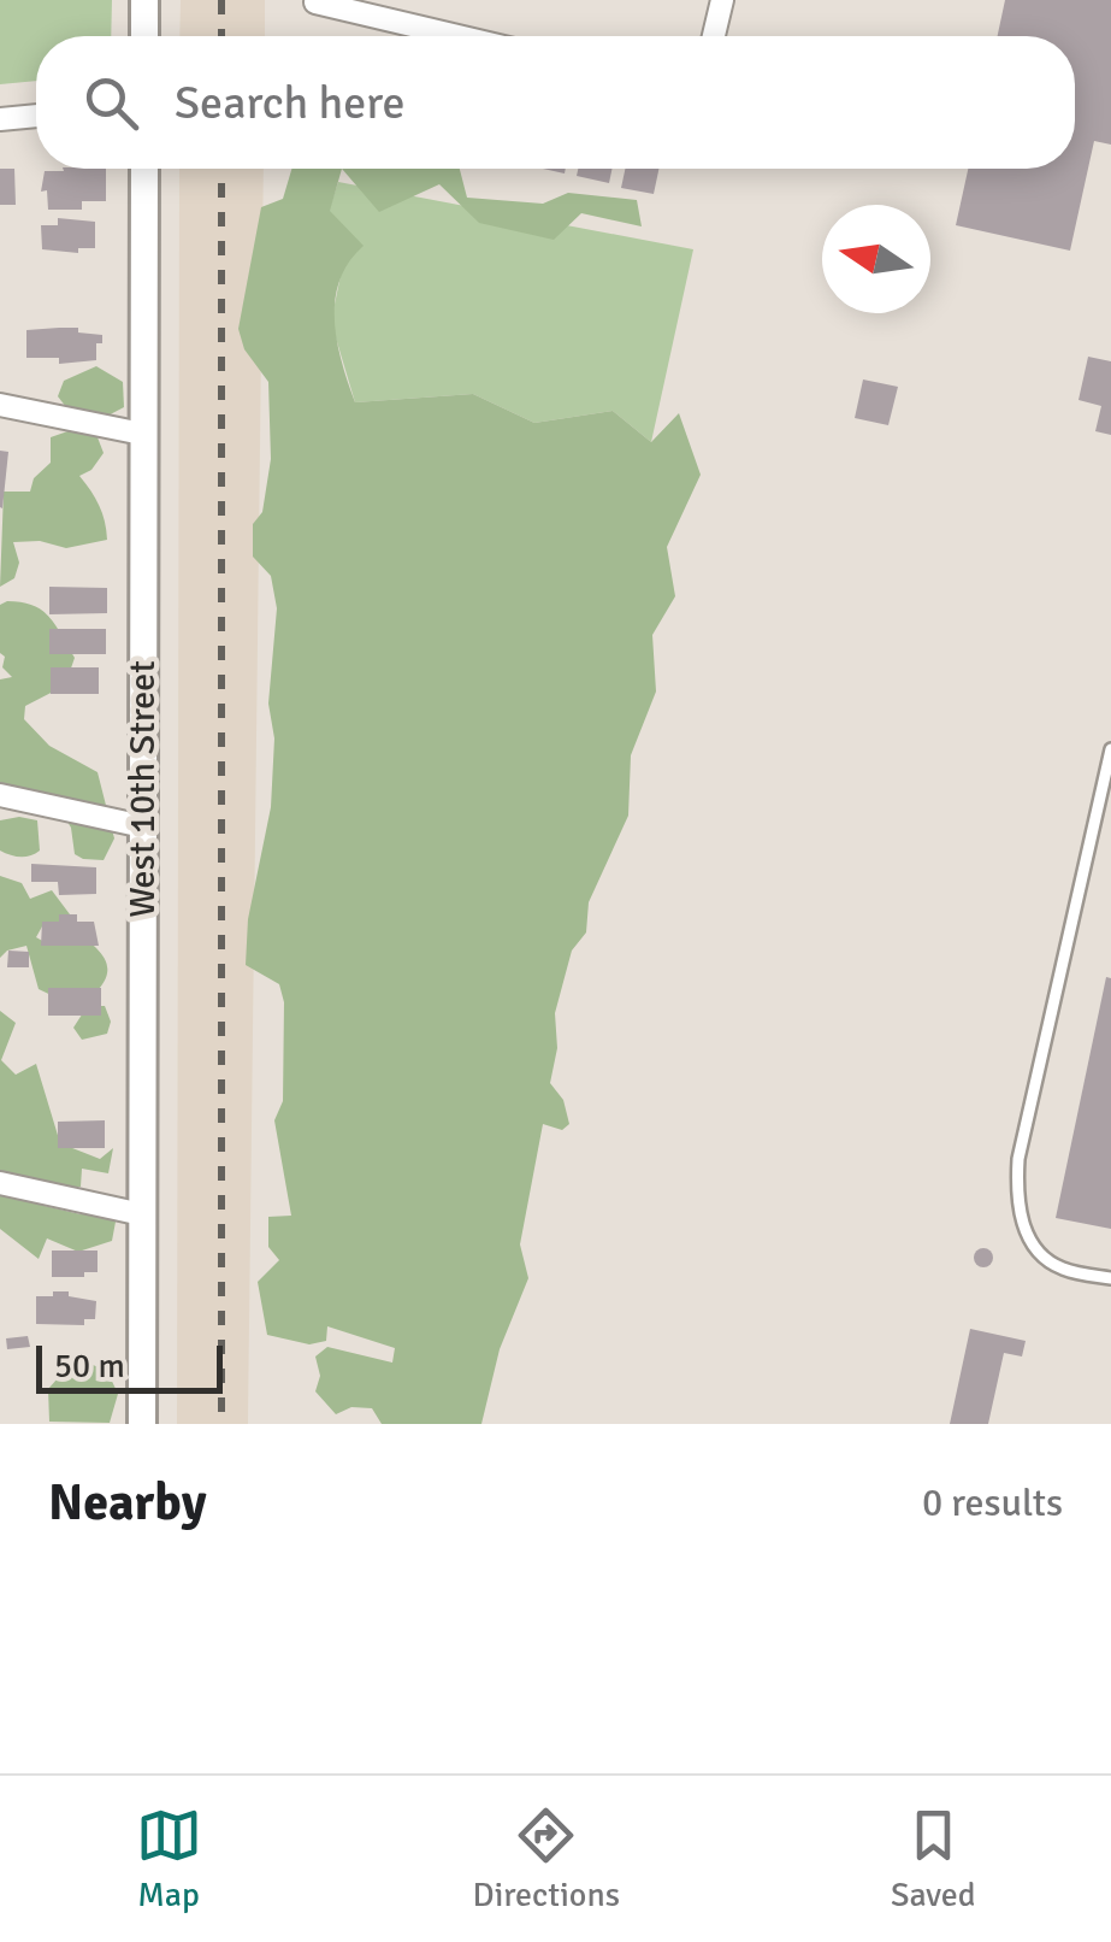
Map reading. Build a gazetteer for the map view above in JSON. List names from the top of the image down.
{
  "streets": {
    "street": ["West 10th Street"]
  },
  "scale_bar": "50 m",
  "north": "left",
  "page": {
    "search": "Search here",
    "scale": "50 m",
    "heading": ["Nearby", "0 results"],
    "nav": ["Map", "Directions", "Saved"]
  }
}
